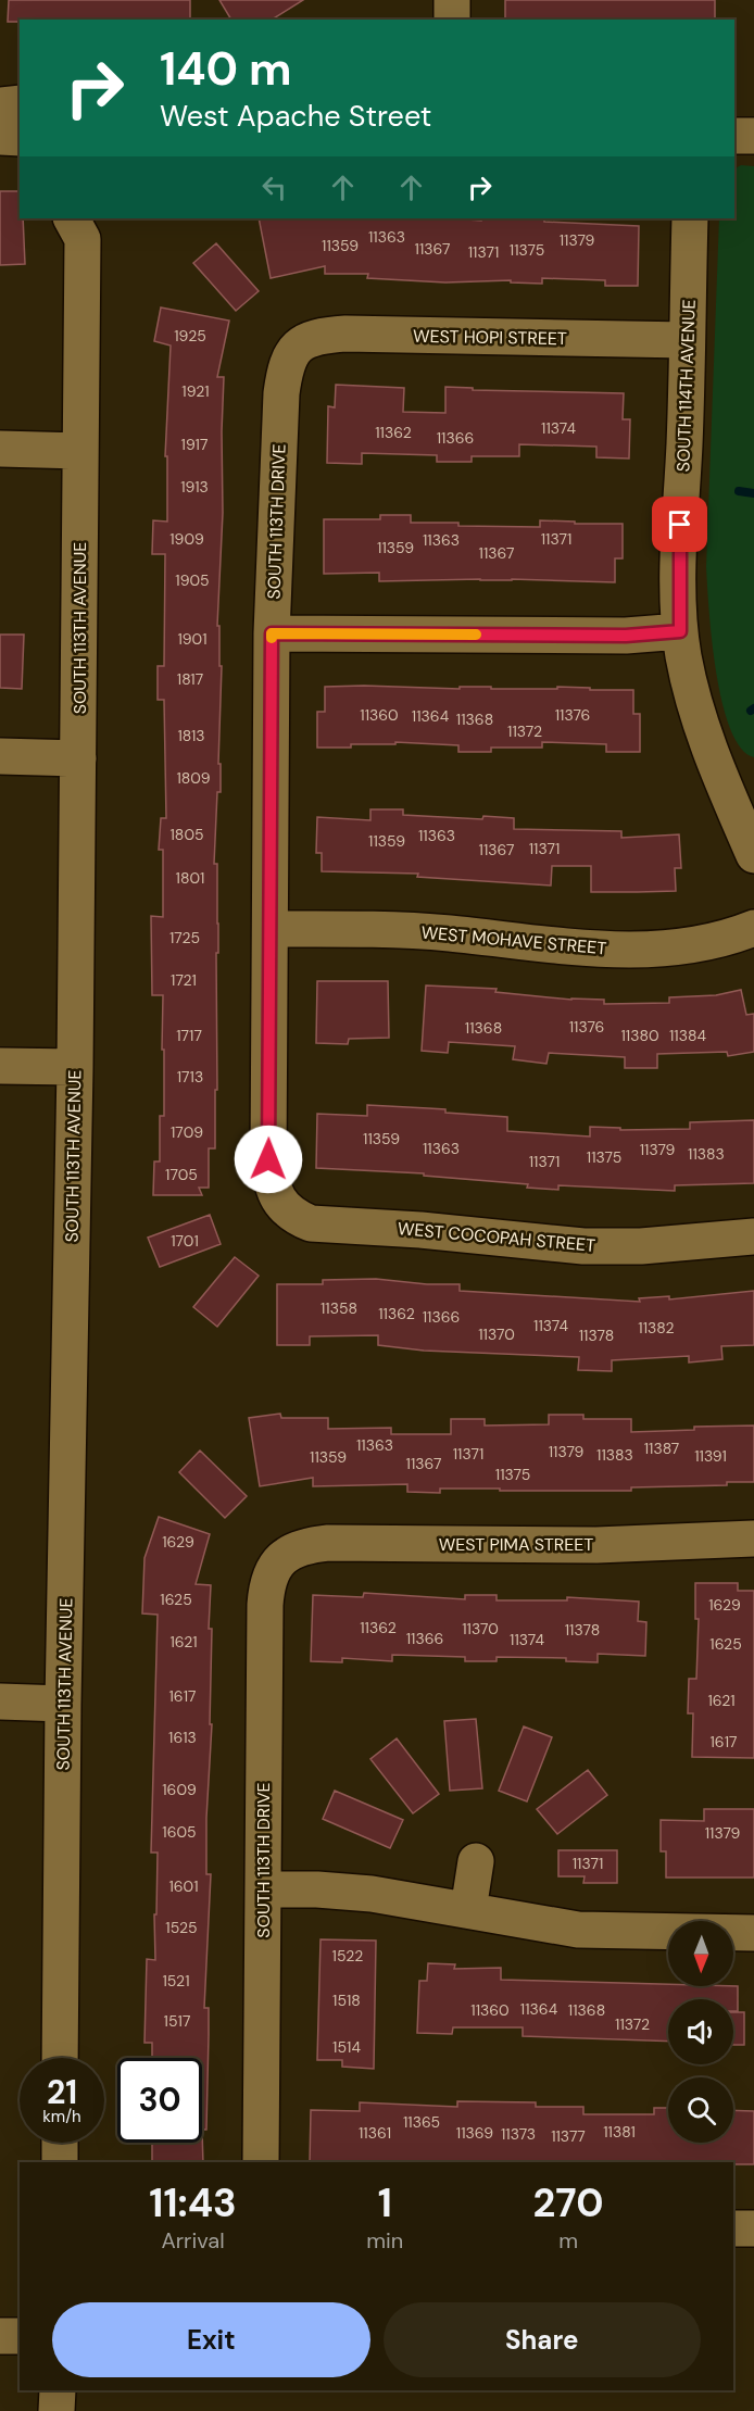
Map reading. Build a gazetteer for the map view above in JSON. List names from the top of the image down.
{
  "streets": {
    "street": [
      "WEST HOPI STREET",
      "SOUTH 114TH AVENUE",
      "SOUTH 113TH DRIVE",
      "SOUTH 113TH AVENUE",
      "WEST MOHAVE STREET",
      "WEST COCOPAH STREET",
      "WEST PIMA STREET"
    ]
  },
  "crossings": [
    ["WEST HOPI STREET", "SOUTH 114TH AVENUE"],
    ["WEST HOPI STREET", "SOUTH 113TH DRIVE"],
    ["SOUTH 113TH DRIVE", "WEST MOHAVE STREET"],
    ["SOUTH 113TH DRIVE", "WEST COCOPAH STREET"],
    ["SOUTH 113TH DRIVE", "WEST PIMA STREET"]
  ],
  "house_numbers": [
    "11363",
    "11379",
    "11359",
    "11367",
    "11375",
    "11371",
    "1925",
    "1921",
    "11374",
    "11362",
    "11366",
    "1917",
    "1913",
    "1909",
    "11371",
    "11363",
    "11359",
    "11367",
    "1905",
    "1901",
    "1817",
    "11360",
    "11376",
    "11364",
    "11368",
    "11372",
    "1813",
    "1809",
    "1805",
    "11363",
    "11359",
    "11371",
    "11367",
    "1801",
    "1725",
    "1721",
    "11376",
    "11368",
    "1717",
    "11380",
    "11384",
    "1713",
    "1709",
    "11359",
    "11363",
    "11379",
    "11383",
    "11375",
    "11371",
    "1705",
    "1701",
    "11358",
    "11362",
    "11366",
    "11374",
    "11382",
    "11370",
    "11378",
    "11363",
    "11387",
    "11379",
    "11371",
    "11383",
    "11391",
    "11359",
    "11367",
    "11375",
    "1629",
    "1625",
    "1629",
    "11362",
    "11370",
    "11378",
    "11366",
    "11374",
    "1621",
    "1625",
    "1617",
    "1621",
    "1613",
    "1617",
    "1609",
    "1605",
    "11379",
    "11371",
    "1601",
    "1525",
    "1522",
    "1521",
    "1518",
    "11364",
    "11360",
    "11368",
    "1517",
    "11372",
    "1514",
    "11365",
    "11381",
    "11361",
    "11369",
    "11373",
    "11377"
  ],
  "north": "bottom",
  "page": {
    "turn": ["140 m", "West Apache Street"],
    "speed": "21 km/h",
    "limit": "30",
    "eta": [
      "11:43",
      "Arrival",
      "1",
      "min",
      "270",
      "m"
    ],
    "buttons": ["Exit", "Share"]
  }
}
